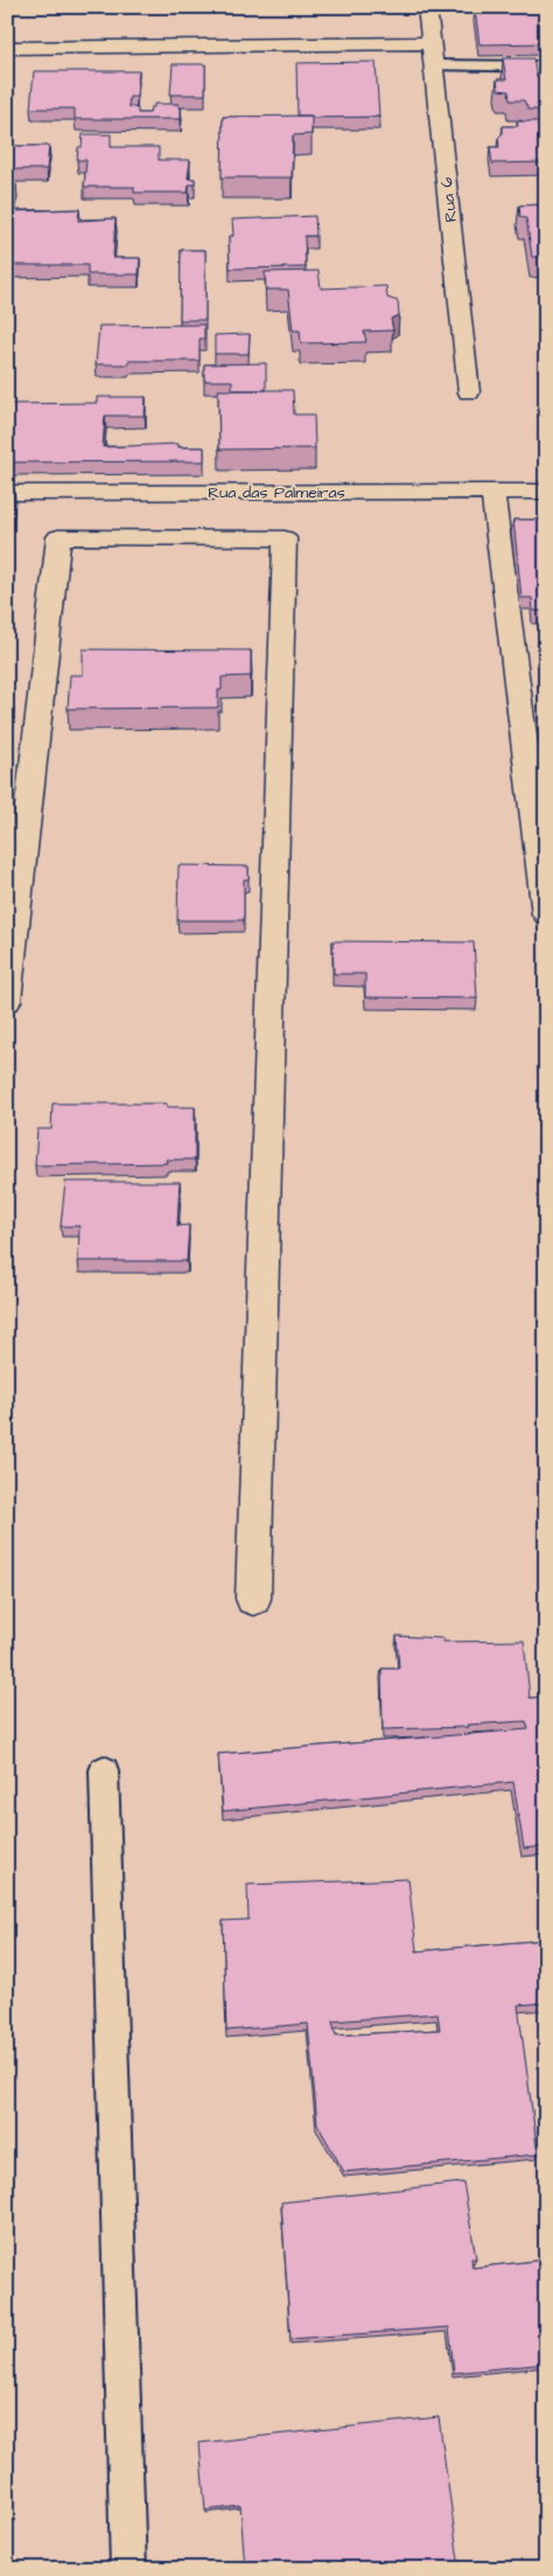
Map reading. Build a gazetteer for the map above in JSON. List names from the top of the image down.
{
  "streets": {
    "street": ["Rua 6", "Rua das Palmeiras"]
  }
}
